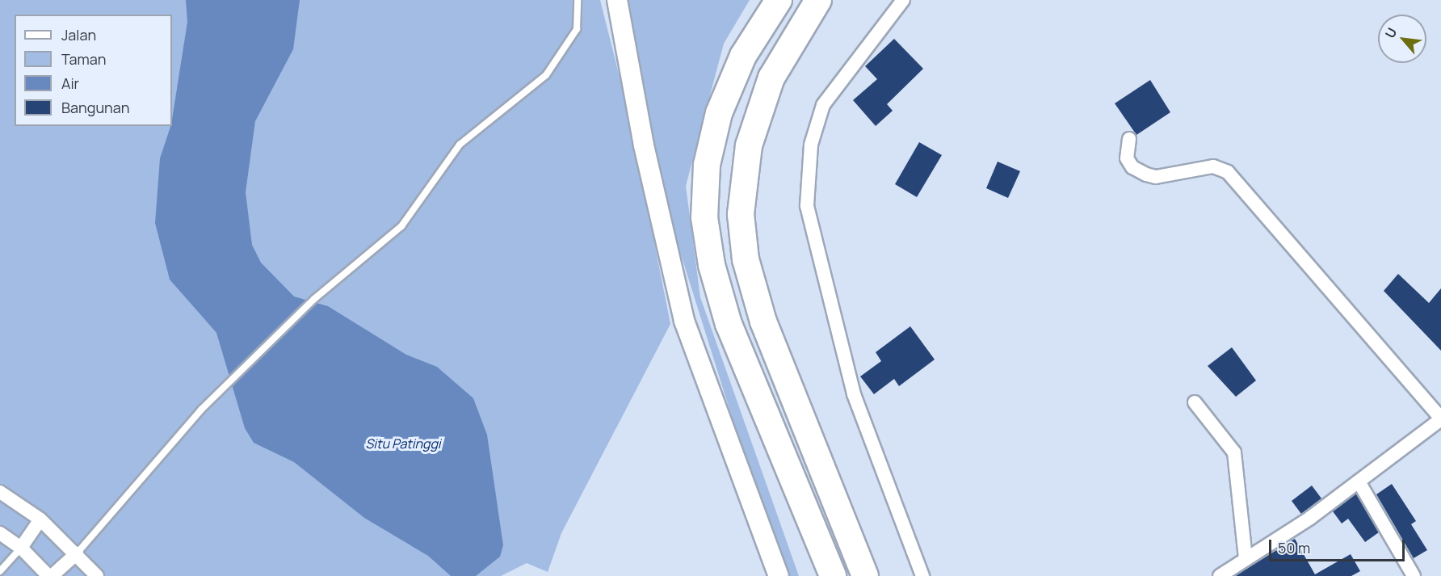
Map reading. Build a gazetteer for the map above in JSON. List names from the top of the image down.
{
  "water": ["Situ Patinggi"],
  "legend": [
    "Jalan",
    "Taman",
    "Air",
    "Bangunan"
  ],
  "scale_bar": "50 m",
  "north": "top left"
}
